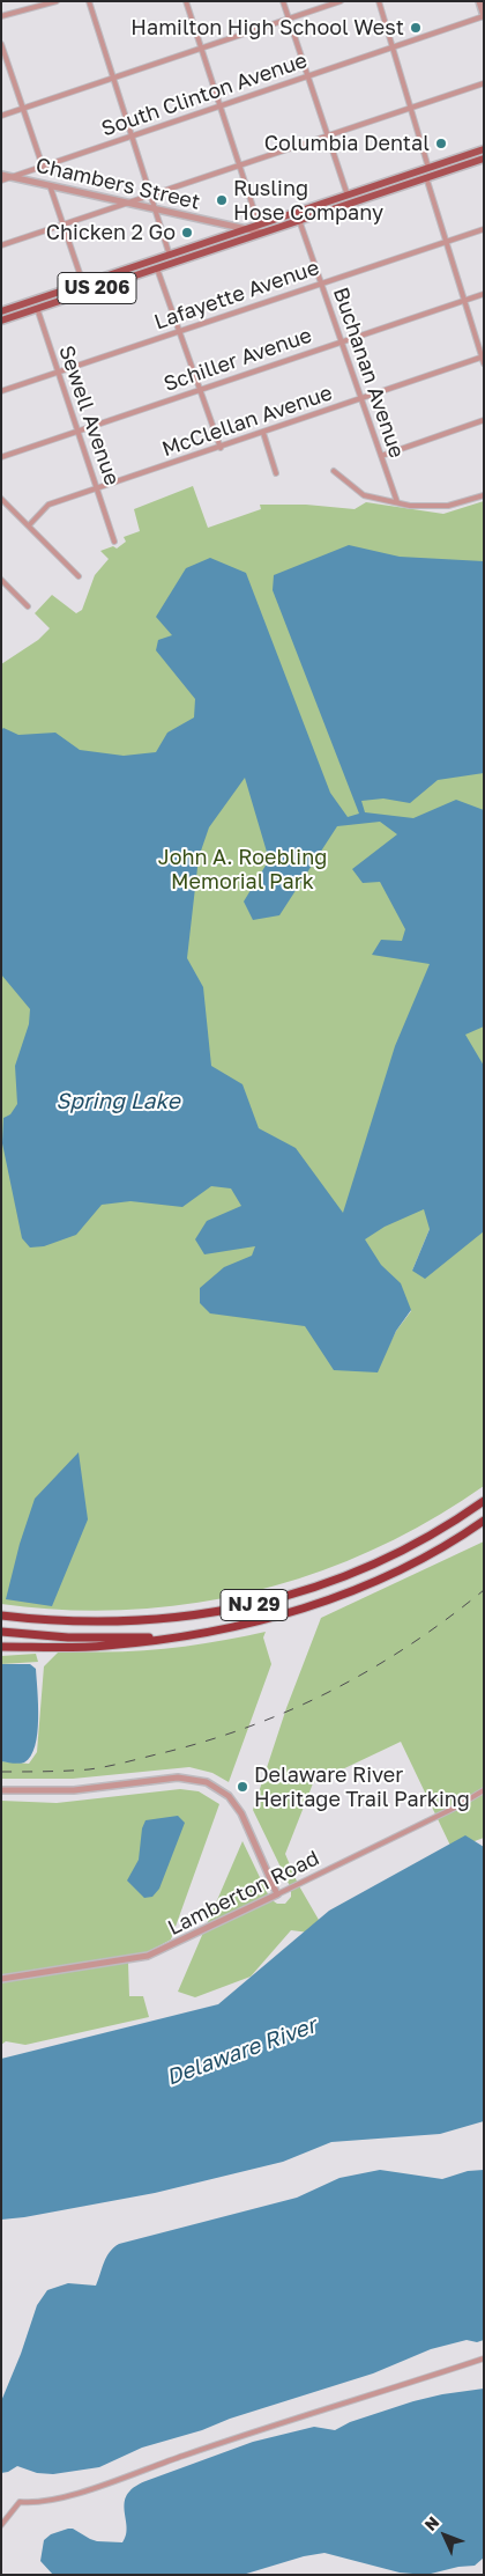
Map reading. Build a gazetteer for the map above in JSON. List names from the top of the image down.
{
  "streets": {
    "highway": ["NJ 29"],
    "main road": ["US 206"],
    "street": [
      "South Clinton Avenue",
      "Chambers Street",
      "Lafayette Avenue",
      "Schiller Avenue",
      "Buchanan Avenue",
      "Sewell Avenue",
      "McClellan Avenue",
      "Lamberton Road"
    ]
  },
  "crossings": [
    ["South Clinton Avenue", "Chambers Street"],
    ["Chambers Street", "US 206"],
    ["US 206", "Buchanan Avenue"],
    ["US 206", "Sewell Avenue"],
    ["Lafayette Avenue", "Buchanan Avenue"],
    ["Lafayette Avenue", "Sewell Avenue"],
    ["Schiller Avenue", "Buchanan Avenue"],
    ["Schiller Avenue", "Sewell Avenue"],
    ["Buchanan Avenue", "McClellan Avenue"],
    ["Sewell Avenue", "McClellan Avenue"]
  ],
  "water": ["Spring Lake", "Delaware River"],
  "parks": ["John A. Roebling Memorial Park"],
  "places": [
    "Hamilton High School West",
    "Columbia Dental",
    "Rusling Hose Company",
    "Chicken 2 Go",
    "Delaware River Heritage Trail Parking"
  ],
  "north": "top left"
}
